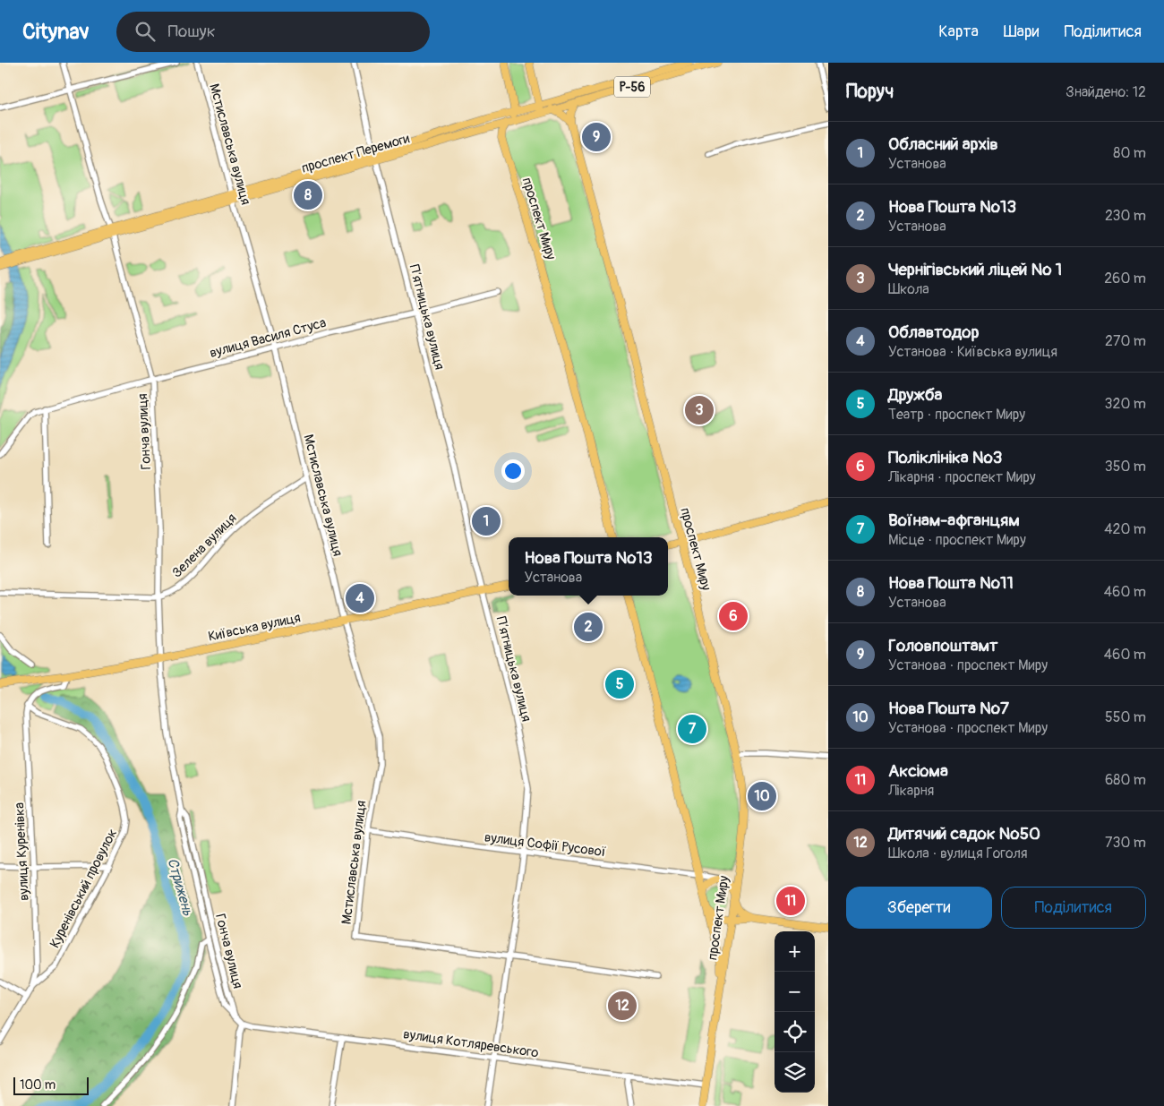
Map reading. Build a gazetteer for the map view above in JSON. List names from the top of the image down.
{
  "streets": {
    "main road": [
      "Р-56",
      "проспект Перемоги",
      "проспект Миру",
      "Київська вулиця"
    ],
    "street": [
      "Мстиславська вулиця",
      "Пʼятницька вулиця",
      "вулиця Василя Стуса",
      "Гонча вулиця",
      "Зелена вулиця",
      "вулиця Софії Русової",
      "вулиця Куренівка",
      "Куренівський провулок",
      "вулиця Котляревського"
    ]
  },
  "crossings": [
    ["Мстиславська вулиця", "проспект Перемоги"],
    ["Мстиславська вулиця", "Пʼятницька вулиця"],
    ["Мстиславська вулиця", "вулиця Василя Стуса"],
    ["Мстиславська вулиця", "Зелена вулиця"],
    ["Мстиславська вулиця", "Київська вулиця"],
    ["Мстиславська вулиця", "вулиця Софії Русової"],
    ["проспект Перемоги", "проспект Миру"],
    ["проспект Перемоги", "Пʼятницька вулиця"],
    ["проспект Перемоги", "Гонча вулиця"],
    ["проспект Миру", "вулиця Софії Русової"],
    ["проспект Миру", "вулиця Котляревського"],
    ["Пʼятницька вулиця", "вулиця Василя Стуса"],
    ["Пʼятницька вулиця", "Київська вулиця"],
    ["Пʼятницька вулиця", "вулиця Софії Русової"],
    ["Пʼятницька вулиця", "вулиця Котляревського"],
    ["вулиця Василя Стуса", "Гонча вулиця"],
    ["Гонча вулиця", "Зелена вулиця"],
    ["Гонча вулиця", "Київська вулиця"],
    ["вулиця Куренівка", "Куренівський провулок"]
  ],
  "water": ["Стрижень"],
  "scale_bar": "100 m",
  "page": {
    "header": "Citynav",
    "search": "Пошук",
    "nav": ["Карта", "Шари", "Поділитися"],
    "heading": ["Поруч", "Знайдено: 12"],
    "pins": [
      "9",
      "8",
      "3",
      "1",
      "4",
      "6",
      "2",
      "5",
      "7",
      "10",
      "11",
      "12"
    ],
    "list": [
      {
        "mark": "1",
        "name": "Обласний архів",
        "note": "Установа",
        "value": "80 m"
      },
      {
        "mark": "2",
        "name": "Нова Пошта №13",
        "note": "Установа",
        "value": "230 m"
      },
      {
        "mark": "3",
        "name": "Чернігівський ліцей № 1",
        "note": "Школа",
        "value": "260 m"
      },
      {
        "mark": "4",
        "name": "Облавтодор",
        "note": "Установа · Київська вулиця",
        "value": "270 m"
      },
      {
        "mark": "5",
        "name": "Дружба",
        "note": "Театр · проспект Миру",
        "value": "320 m"
      },
      {
        "mark": "6",
        "name": "Поліклініка №3",
        "note": "Лікарня · проспект Миру",
        "value": "350 m"
      },
      {
        "mark": "7",
        "name": "Воїнам-афганцям",
        "note": "Місце · проспект Миру",
        "value": "420 m"
      },
      {
        "mark": "8",
        "name": "Нова Пошта №11",
        "note": "Установа",
        "value": "460 m"
      },
      {
        "mark": "9",
        "name": "Головпоштамт",
        "note": "Установа · проспект Миру",
        "value": "460 m"
      },
      {
        "mark": "10",
        "name": "Нова Пошта №7",
        "note": "Установа · проспект Миру",
        "value": "550 m"
      },
      {
        "mark": "11",
        "name": "Аксіома",
        "note": "Лікарня",
        "value": "680 m"
      },
      {
        "mark": "12",
        "name": "Дитячий садок №50",
        "note": "Школа · вулиця Гоголя",
        "value": "730 m"
      }
    ],
    "popup": ["Нова Пошта №13", "Установа"],
    "buttons": ["Зберегти", "Поділитися"],
    "map_buttons": ["+", "−"],
    "scale": "100 m"
  }
}
